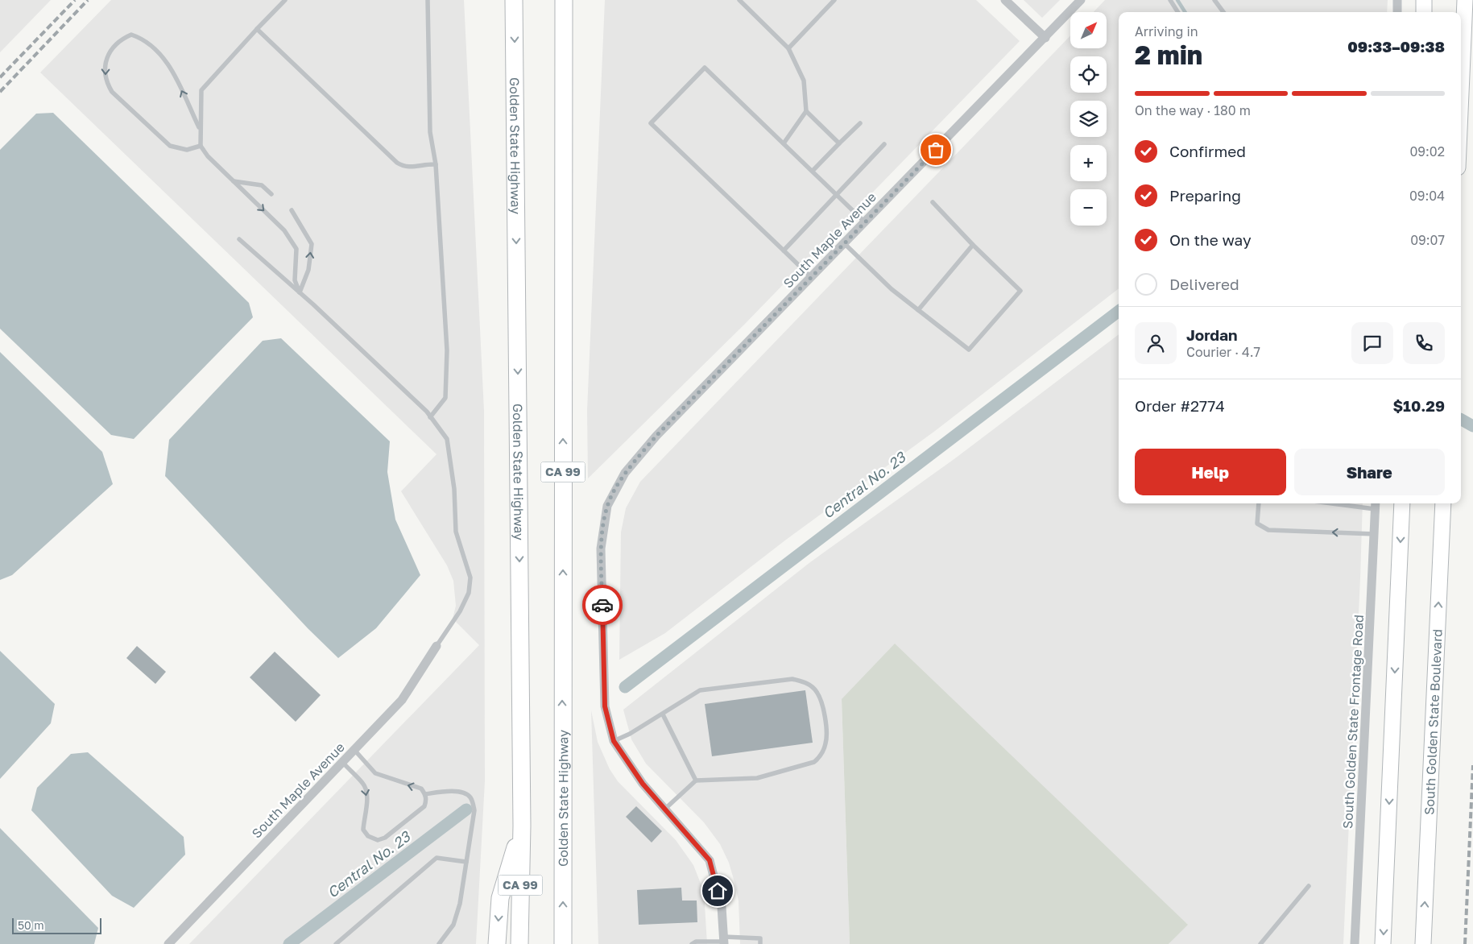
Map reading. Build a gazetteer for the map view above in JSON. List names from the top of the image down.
{
  "streets": {
    "highway": ["Golden State Highway", "CA 99"],
    "main road": ["South Golden State Boulevard"],
    "street": ["South Maple Avenue", "South Golden State Frontage Road"]
  },
  "water": ["Central No. 23"],
  "scale_bar": "50 m",
  "north": "top right",
  "page": {
    "map_buttons": ["+", "−"],
    "heading": ["2 min", "Arriving in", "09:33–09:38"],
    "panel": [
      "Jordan",
      "Courier · 4.7",
      "Order #2774",
      "$10.29"
    ],
    "bar": "On the way · 180 m",
    "list": [
      ["Confirmed", "09:02"],
      ["Preparing", "09:04"],
      ["On the way", "09:07"],
      "Delivered"
    ],
    "buttons": ["Help", "Share"],
    "scale": "50 m"
  }
}
